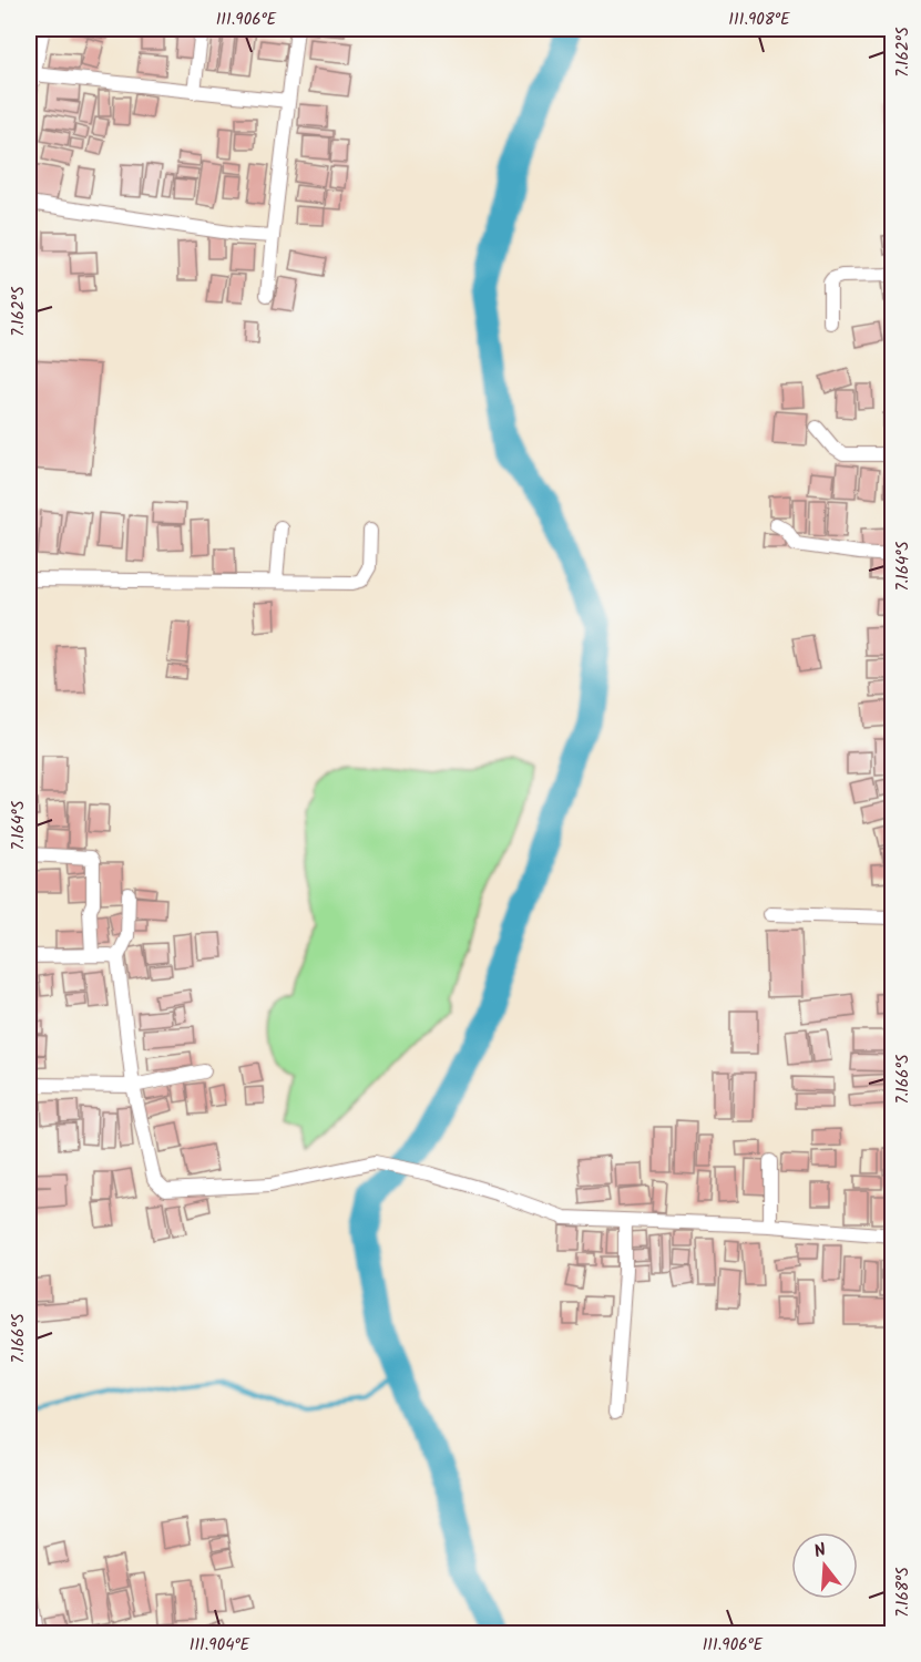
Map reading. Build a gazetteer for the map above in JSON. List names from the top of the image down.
{
  "north": "top",
  "coordinates": [
    "111.906°E",
    "111.908°E",
    "7.162°S",
    "7.164°S",
    "7.166°S",
    "7.168°S",
    "111.904°E"
  ]
}
